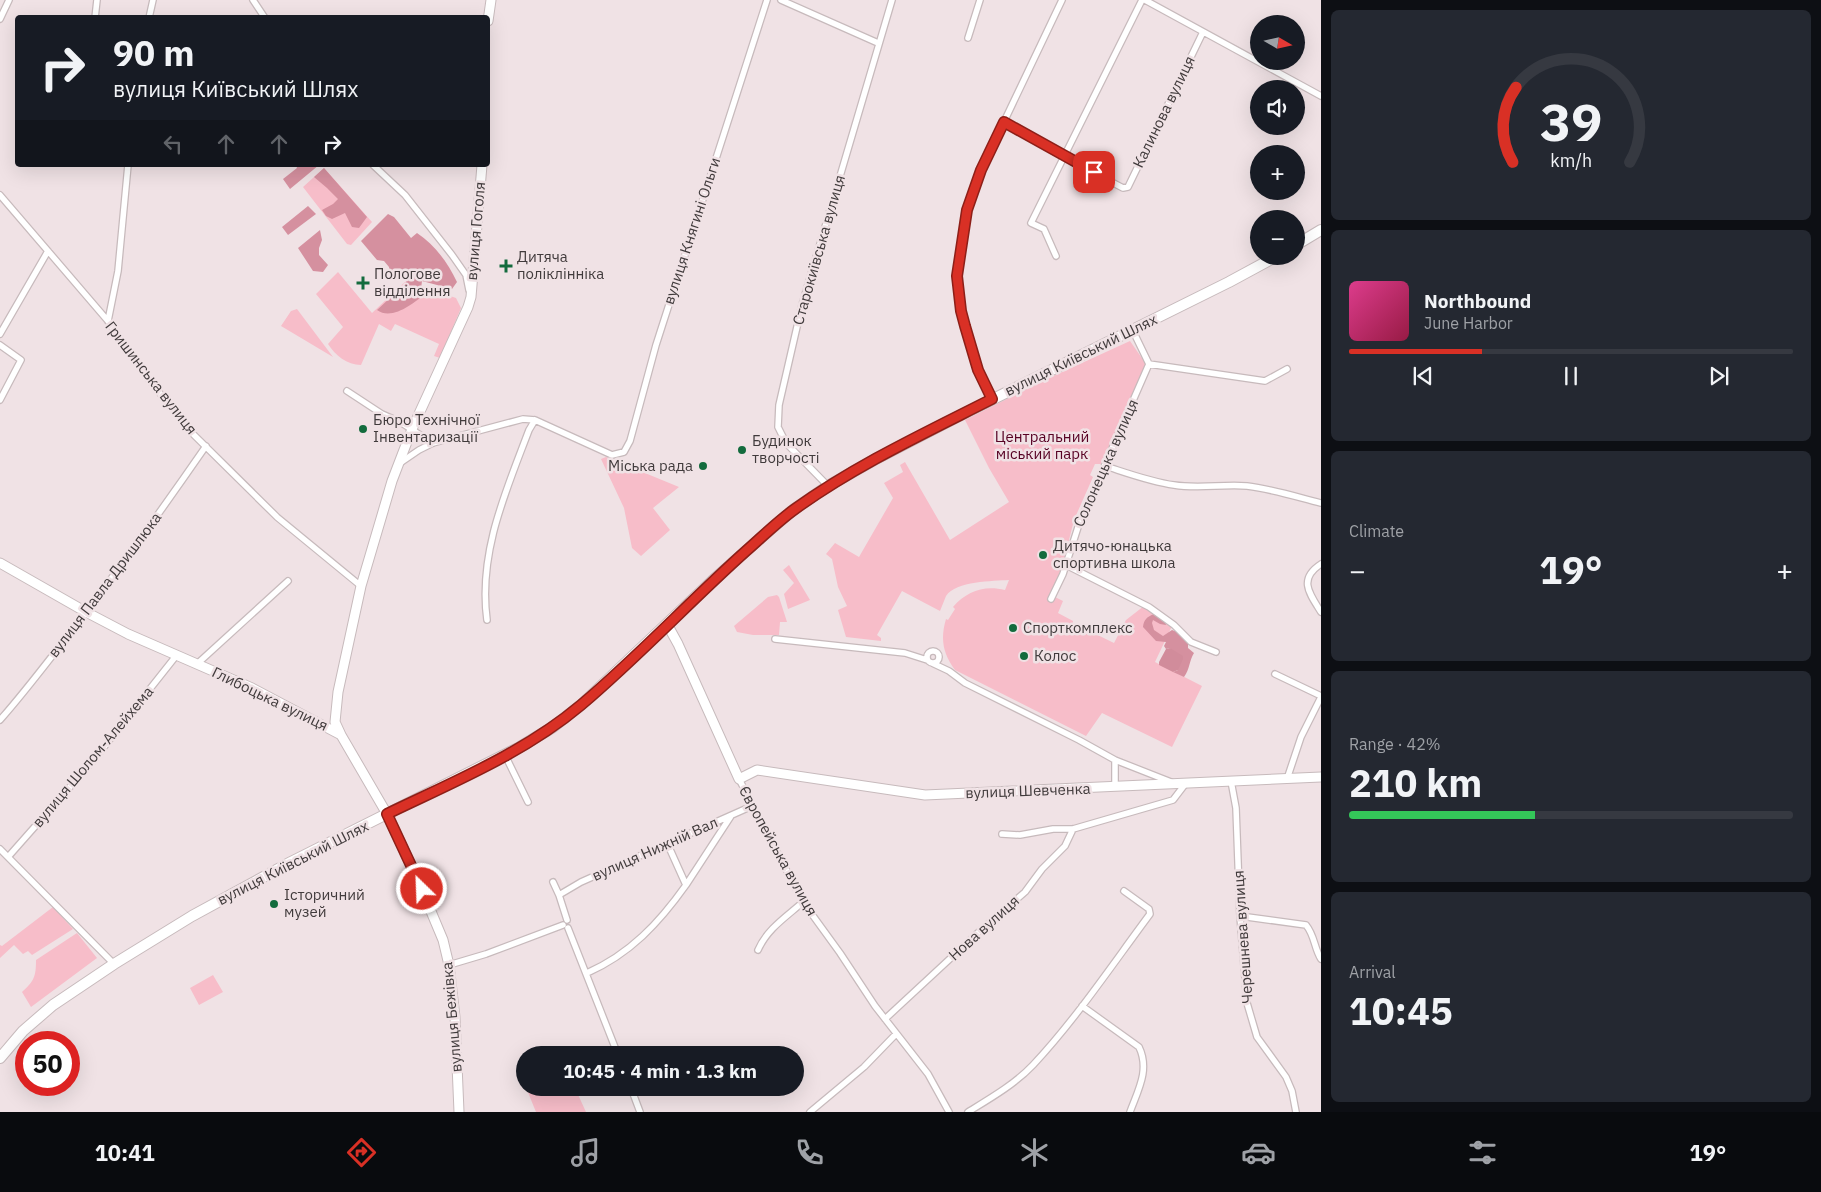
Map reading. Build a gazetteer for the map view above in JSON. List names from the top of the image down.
{
  "streets": {
    "highway": ["вулиця Київський Шлях"],
    "street": [
      "Калинова вулиця",
      "вулиця Гоголя",
      "вулиця Княгині Ольги",
      "Старокиївська вулиця",
      "Гришинська вулиця",
      "Солонецька вулиця",
      "вулиця Павла Дришлюка",
      "Глибоцька вулиця",
      "вулиця Шолом-Алейхема",
      "вулиця Шевченка",
      "вулиця Нижній Вал",
      "Європейська вулиця",
      "Нова вулиця",
      "Черешнева вулиця",
      "вулиця Бежівка"
    ]
  },
  "crossings": [
    ["вулиця Гоголя", "Гришинська вулиця"],
    ["вулиця Гоголя", "Глибоцька вулиця"],
    ["Старокиївська вулиця", "вулиця Київський Шлях"],
    ["вулиця Київський Шлях", "Глибоцька вулиця"],
    ["вулиця Київський Шлях", "Європейська вулиця"],
    ["вулиця Київський Шлях", "вулиця Бежівка"],
    ["Гришинська вулиця", "вулиця Павла Дришлюка"],
    ["вулиця Павла Дришлюка", "Глибоцька вулиця"],
    ["Глибоцька вулиця", "вулиця Шолом-Алейхема"],
    ["Глибоцька вулиця", "вулиця Бежівка"],
    ["вулиця Шевченка", "Європейська вулиця"],
    ["вулиця Шевченка", "Черешнева вулиця"],
    ["вулиця Нижній Вал", "Європейська вулиця"],
    ["Європейська вулиця", "Нова вулиця"]
  ],
  "parks": ["Центральний міський парк"],
  "places": {
    "health": ["Дитяча поліклінніка", "Пологове відділення"],
    "other": [
      "Бюро Технічної Інвентаризації",
      "Будинок творчості",
      "Міська рада",
      "Дитячо-юнацька спортивна школа",
      "Спорткомплекс",
      "Колос",
      "Історичний музей"
    ]
  },
  "north": "right",
  "page": {
    "map_buttons": ["+", "−"],
    "turn": ["90 m", "вулиця Київський Шлях"],
    "song": ["Northbound", "June Harbor"],
    "tile": [
      "Climate",
      ["Range · 42%", "210 km"],
      ["Arrival", "10:45"]
    ],
    "heat": ["−", "19°", "+"],
    "limit": "50",
    "trip": "10:45 · 4 min · 1.3 km",
    "tabs": ["10:41", "19°"],
    "gauge": ["39", "km/h"]
  }
}
